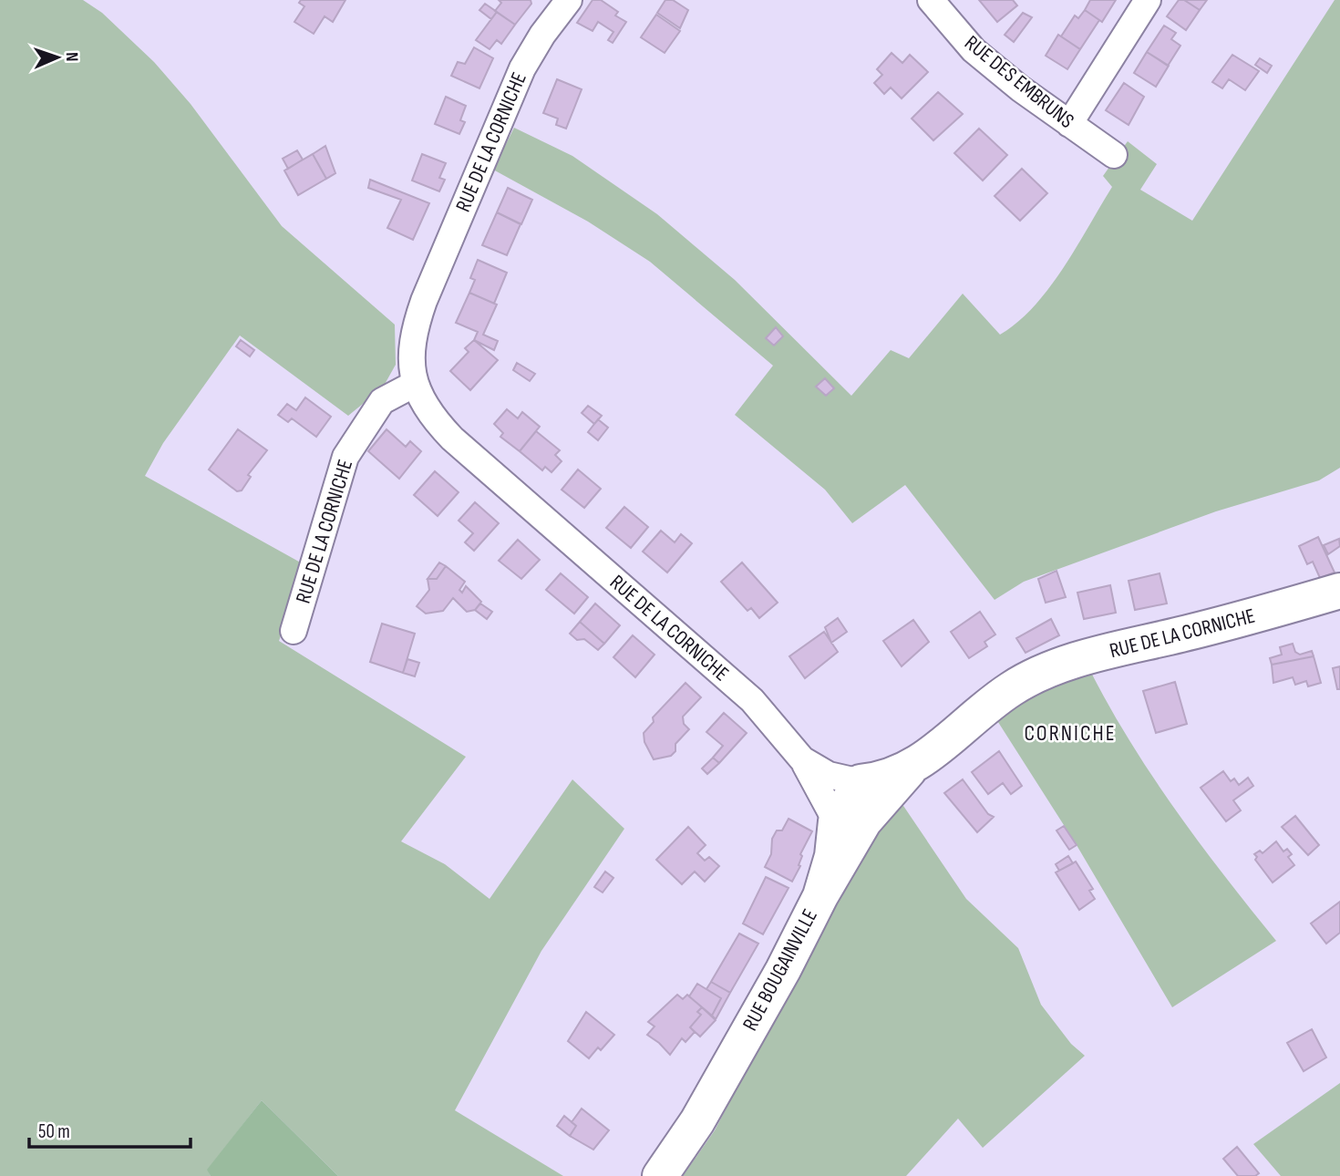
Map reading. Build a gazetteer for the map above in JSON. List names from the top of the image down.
{
  "streets": {
    "street": ["RUE DES EMBRUNS", "RUE DE LA CORNICHE", "RUE BOUGAINVILLE"]
  },
  "crossings": [
    ["RUE DE LA CORNICHE", "RUE BOUGAINVILLE"]
  ],
  "districts": ["CORNICHE"],
  "scale_bar": "50 m",
  "north": "right"
}
